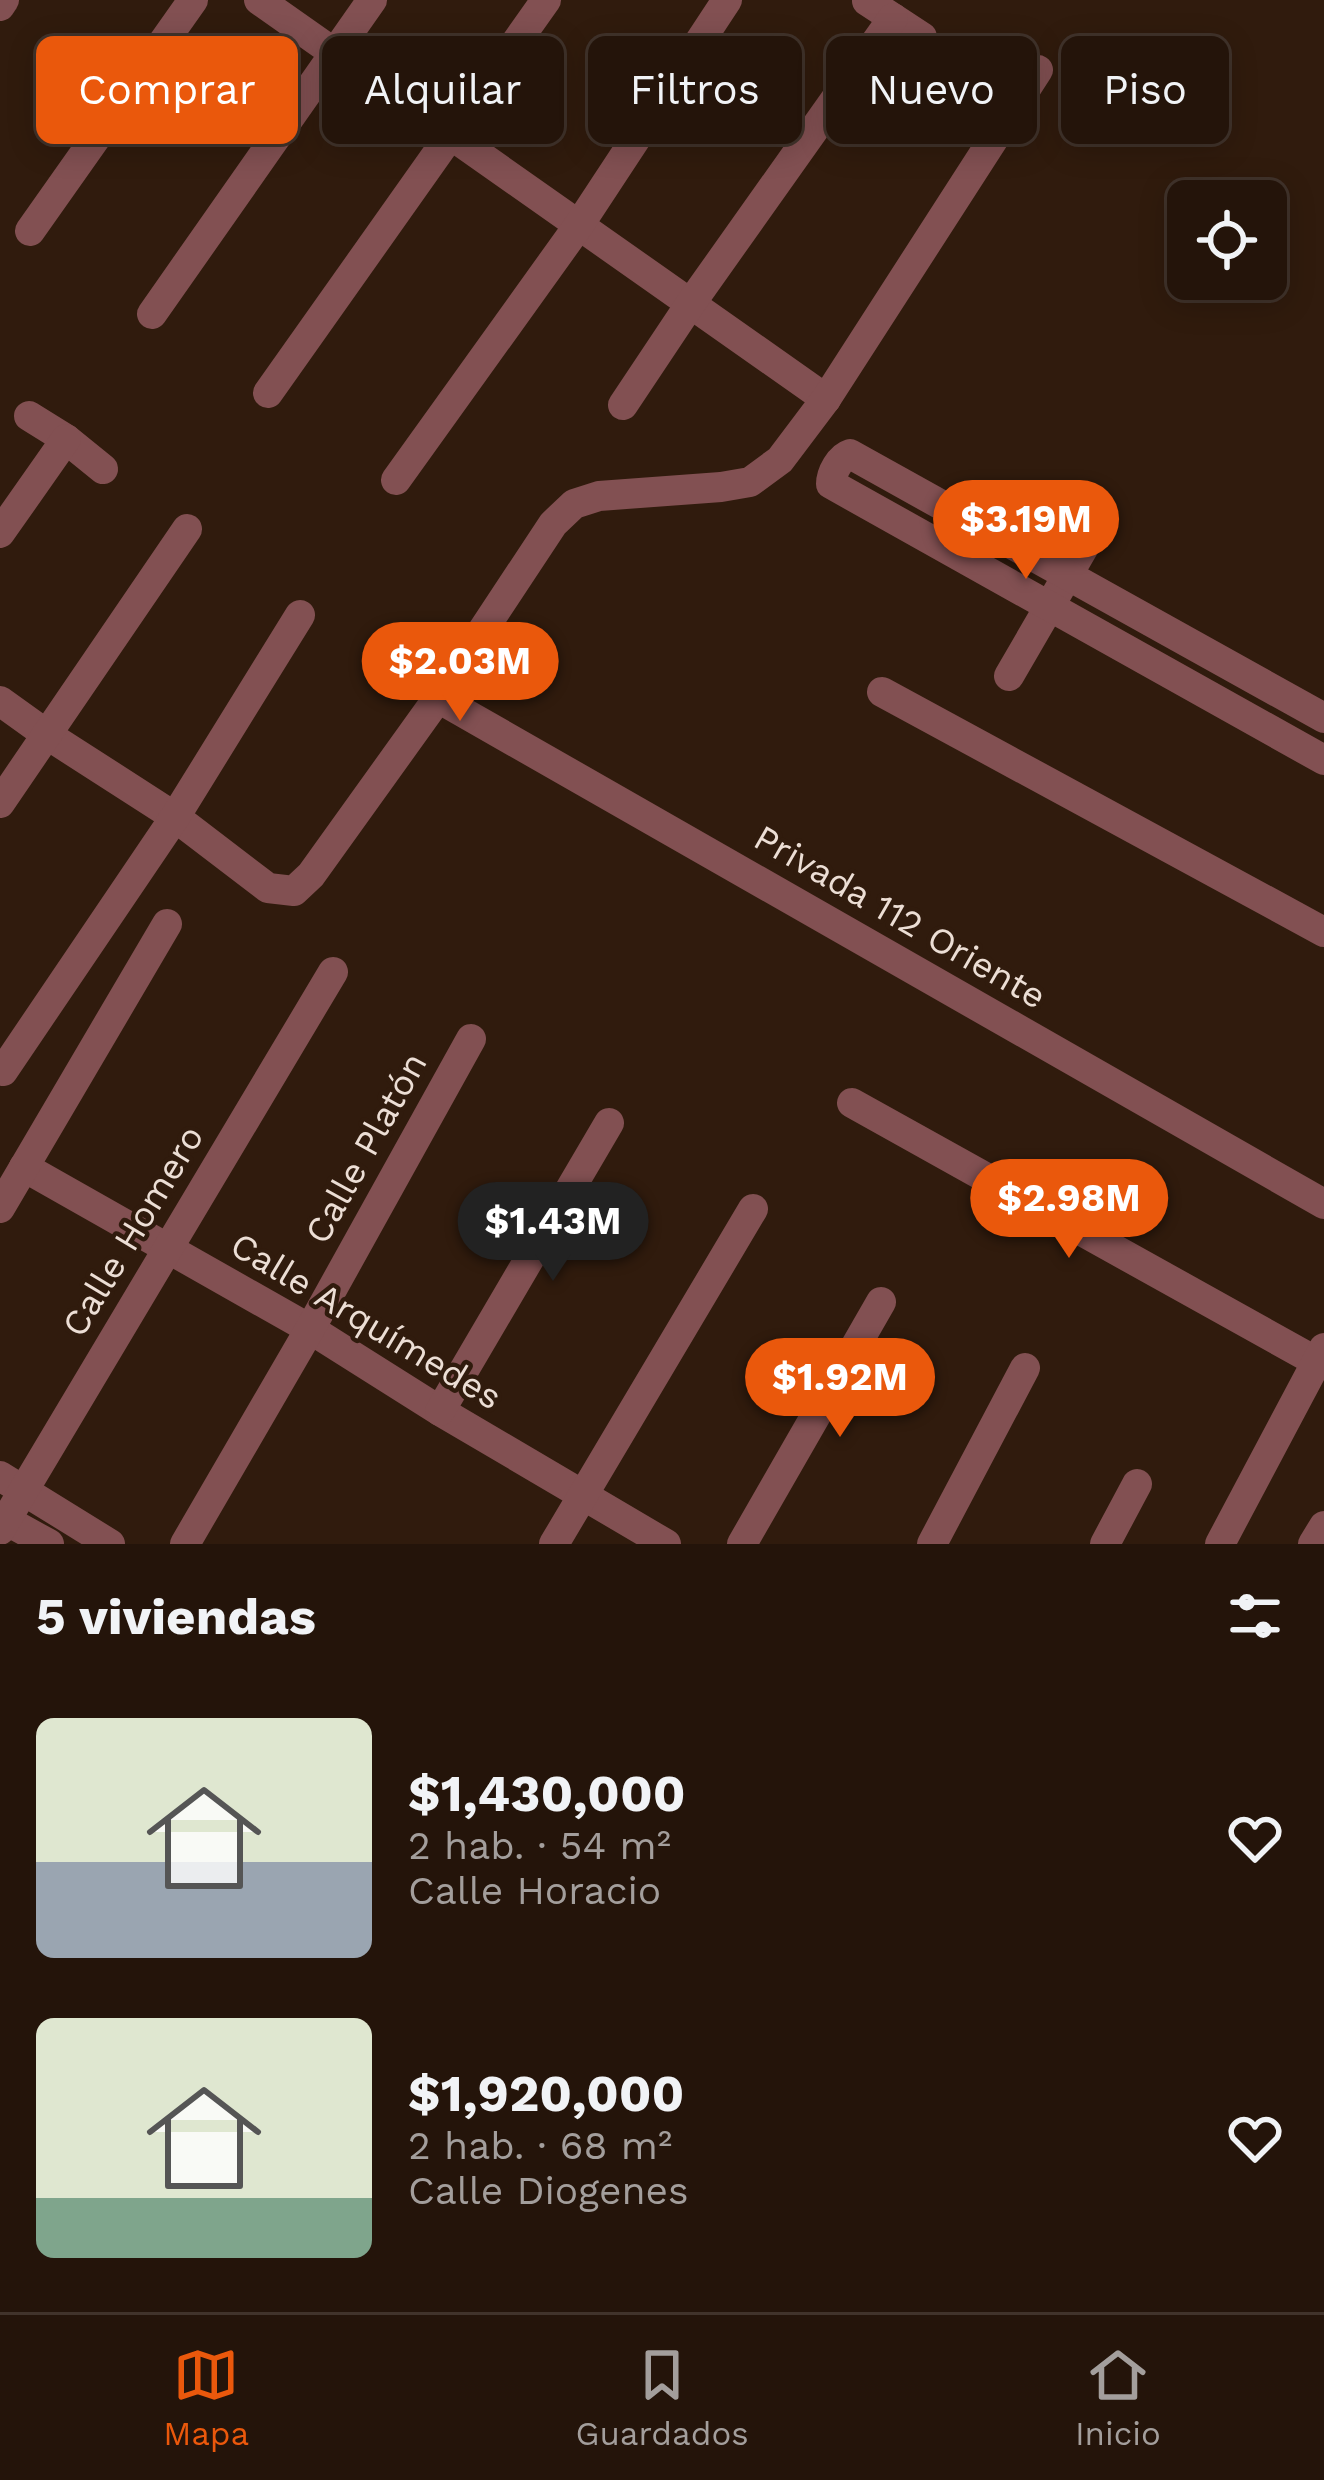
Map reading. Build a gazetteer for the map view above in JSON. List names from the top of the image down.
{
  "streets": {
    "street": [
      "Privada 112 Oriente",
      "Calle Platón",
      "Calle Homero",
      "Calle Arquímedes"
    ]
  },
  "crossings": [
    ["Calle Platón", "Calle Arquímedes"],
    ["Calle Homero", "Calle Arquímedes"]
  ],
  "page": {
    "chip": [
      "Comprar",
      "Alquilar",
      "Filtros",
      "Nuevo",
      "Piso"
    ],
    "price": [
      "$3.19M",
      "$2.03M",
      "$2.98M",
      "$1.43M",
      "$1.92M"
    ],
    "heading": "5 viviendas",
    "list": [
      {
        "name": "$1,430,000",
        "note": "2 hab. · 54 m² · Calle Horacio"
      },
      {
        "name": "$1,920,000",
        "note": "2 hab. · 68 m² · Calle Diogenes"
      }
    ],
    "tabs": ["Mapa", "Guardados", "Inicio"]
  }
}
